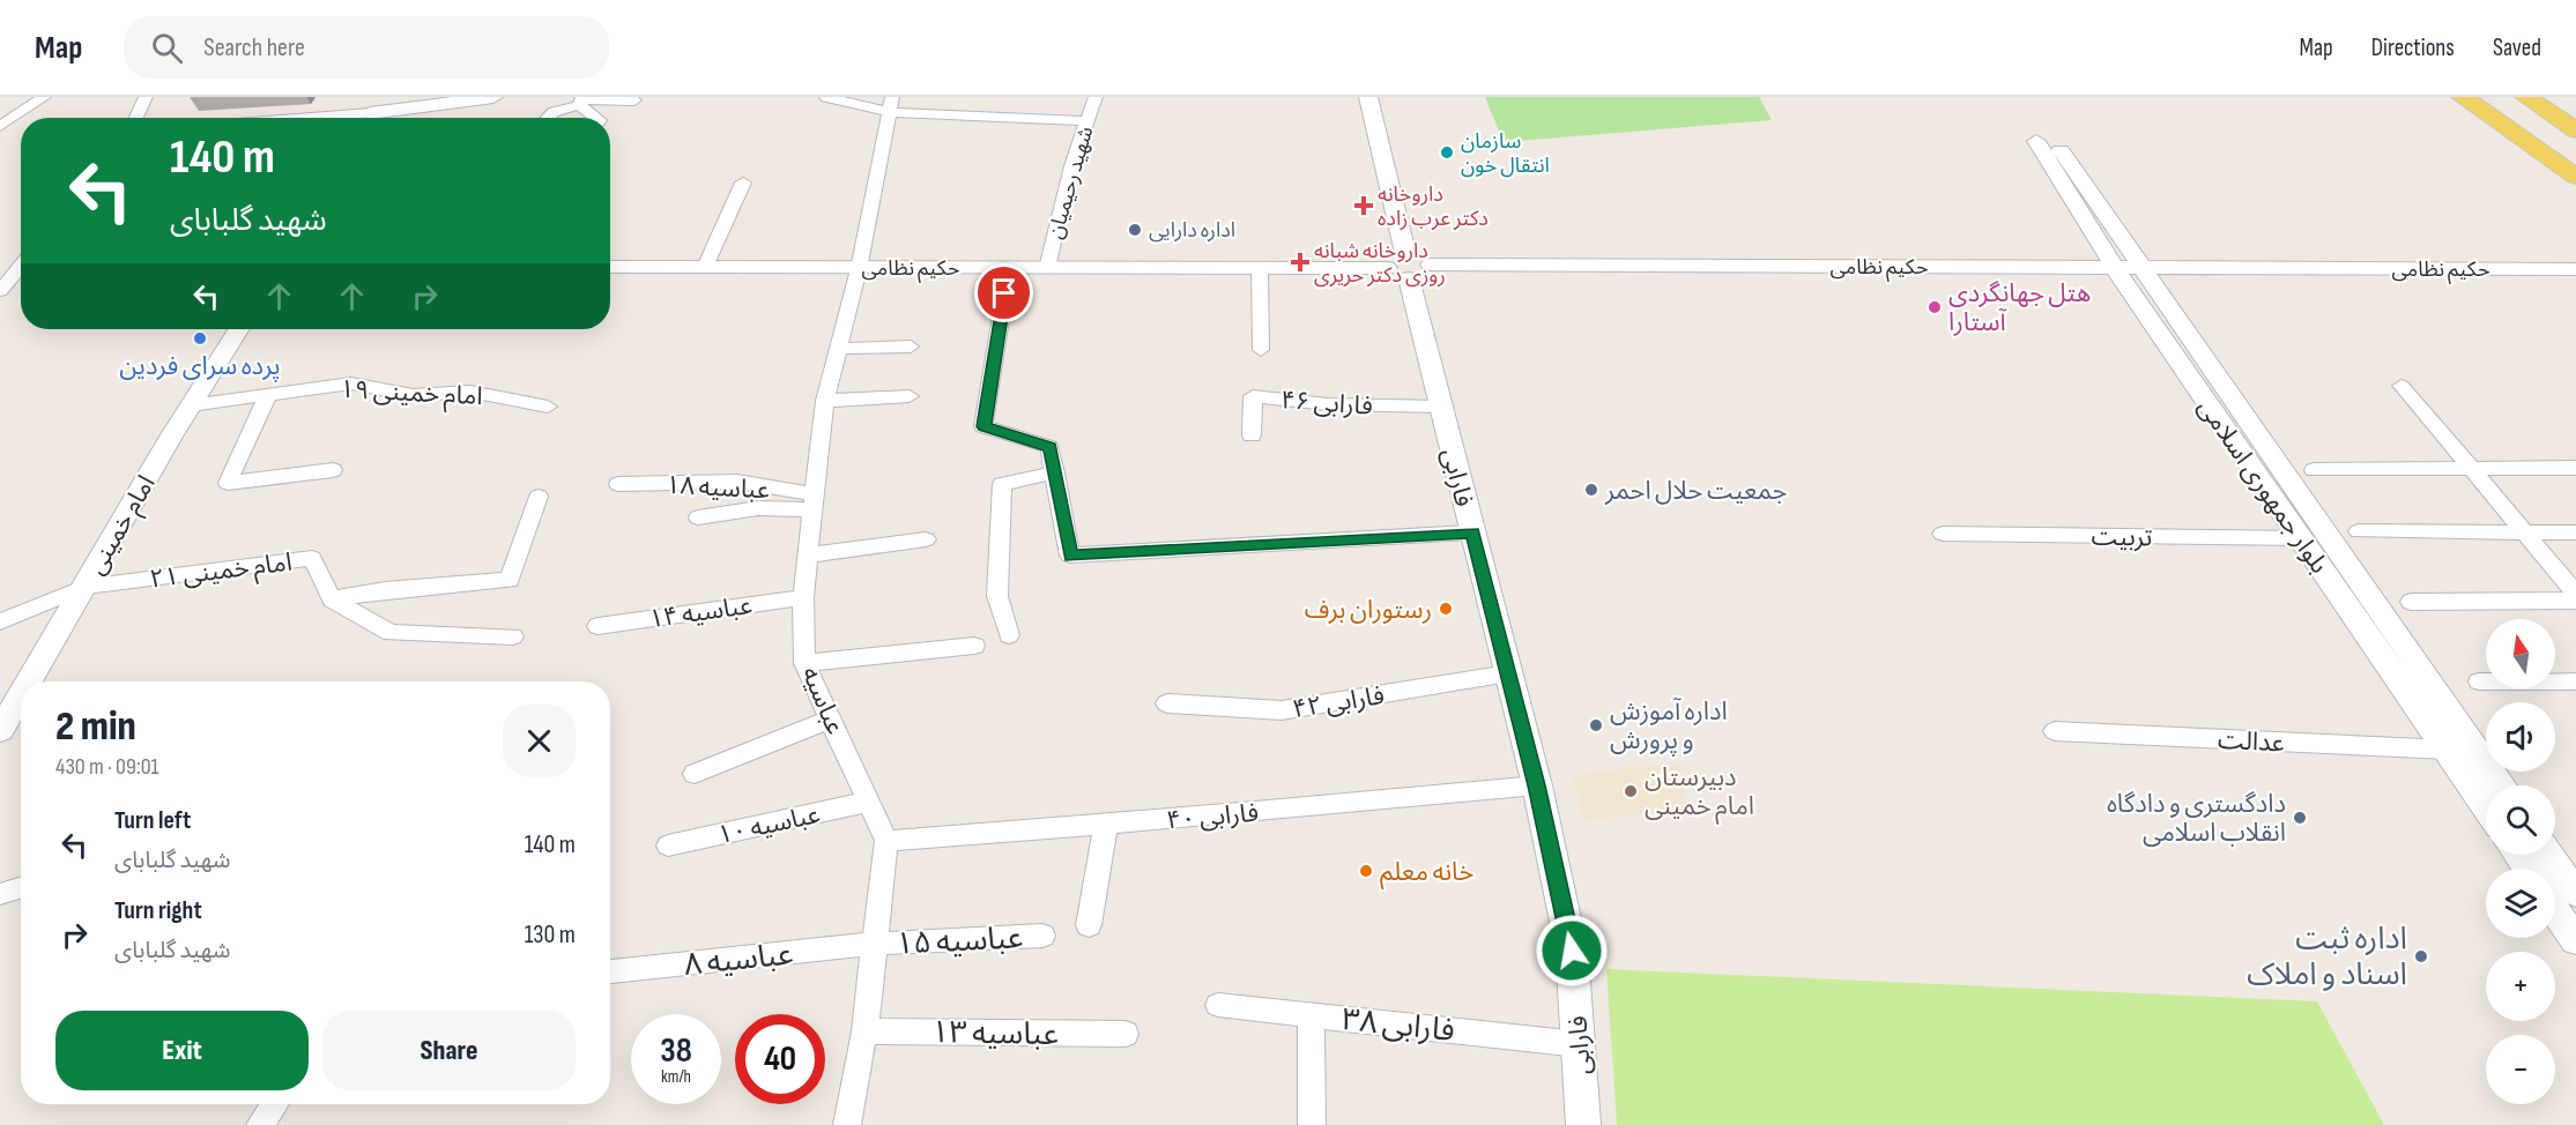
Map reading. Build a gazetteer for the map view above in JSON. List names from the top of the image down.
{
  "streets": {
    "street": [
      "شهید رحیمیان",
      "حکیم نظامی",
      "امام خمینی ۱۹",
      "فارابی ۴۶",
      "فارابی",
      "بلوار جمهوری اسلامی",
      "عباسیه ۱۸",
      "امام خمینی",
      "تربیت",
      "امام خمینی ۲۱",
      "عباسیه ۱۴",
      "عباسیه",
      "فارابی ۴۲",
      "عدالت",
      "فارابی ۴۰",
      "عباسیه ۱۰",
      "عباسیه ۱۵",
      "عباسیه ۸",
      "فارابی ۳۸",
      "عباسیه ۱۳"
    ]
  },
  "crossings": [
    ["شهید رحیمیان", "حکیم نظامی"],
    ["حکیم نظامی", "فارابی"],
    ["حکیم نظامی", "بلوار جمهوری اسلامی"],
    ["حکیم نظامی", "عباسیه"],
    ["امام خمینی ۱۹", "امام خمینی"],
    ["فارابی ۴۶", "فارابی"],
    ["فارابی", "فارابی ۴۲"],
    ["فارابی", "فارابی ۴۰"],
    ["فارابی", "فارابی ۳۸"],
    ["بلوار جمهوری اسلامی", "تربیت"],
    ["بلوار جمهوری اسلامی", "عدالت"],
    ["عباسیه ۱۸", "عباسیه"],
    ["امام خمینی", "امام خمینی ۲۱"],
    ["عباسیه ۱۴", "عباسیه"],
    ["عباسیه", "فارابی ۴۰"],
    ["عباسیه", "عباسیه ۱۰"],
    ["عباسیه ۱۵", "عباسیه ۸"]
  ],
  "places": {
    "other": [
      "سازمان انتقال خون",
      "اداره دارایی",
      "هتل جهانگردى آستارا",
      "پرده سرای فردین",
      "جمعیت حلال احمر",
      "رستوران برف",
      "اداره آموزش و پرورش",
      "دبیرستان امام خمینی",
      "دادگستری و دادگاه انقلاب اسلامی",
      "خانه معلم",
      "اداره ثبت اسناد و املاک"
    ],
    "health": ["داروخانه دکتر عرب زاده", "داروخانه شبانه روزی دکتر حریری"]
  },
  "north": "top",
  "page": {
    "header": "Map",
    "search": "Search here",
    "nav": ["Map", "Directions", "Saved"],
    "turn": ["140 m", "شهید گلبابای"],
    "map_buttons": ["+", "−"],
    "heading": ["2 min", "430 m · 09:01"],
    "list": [
      {
        "name": "Turn left",
        "note": "شهید گلبابای",
        "value": "140 m"
      },
      {
        "name": "Turn right",
        "note": "شهید گلبابای",
        "value": "130 m"
      }
    ],
    "buttons": ["Exit", "Share"],
    "speed": "38 km/h",
    "limit": "40"
  }
}
